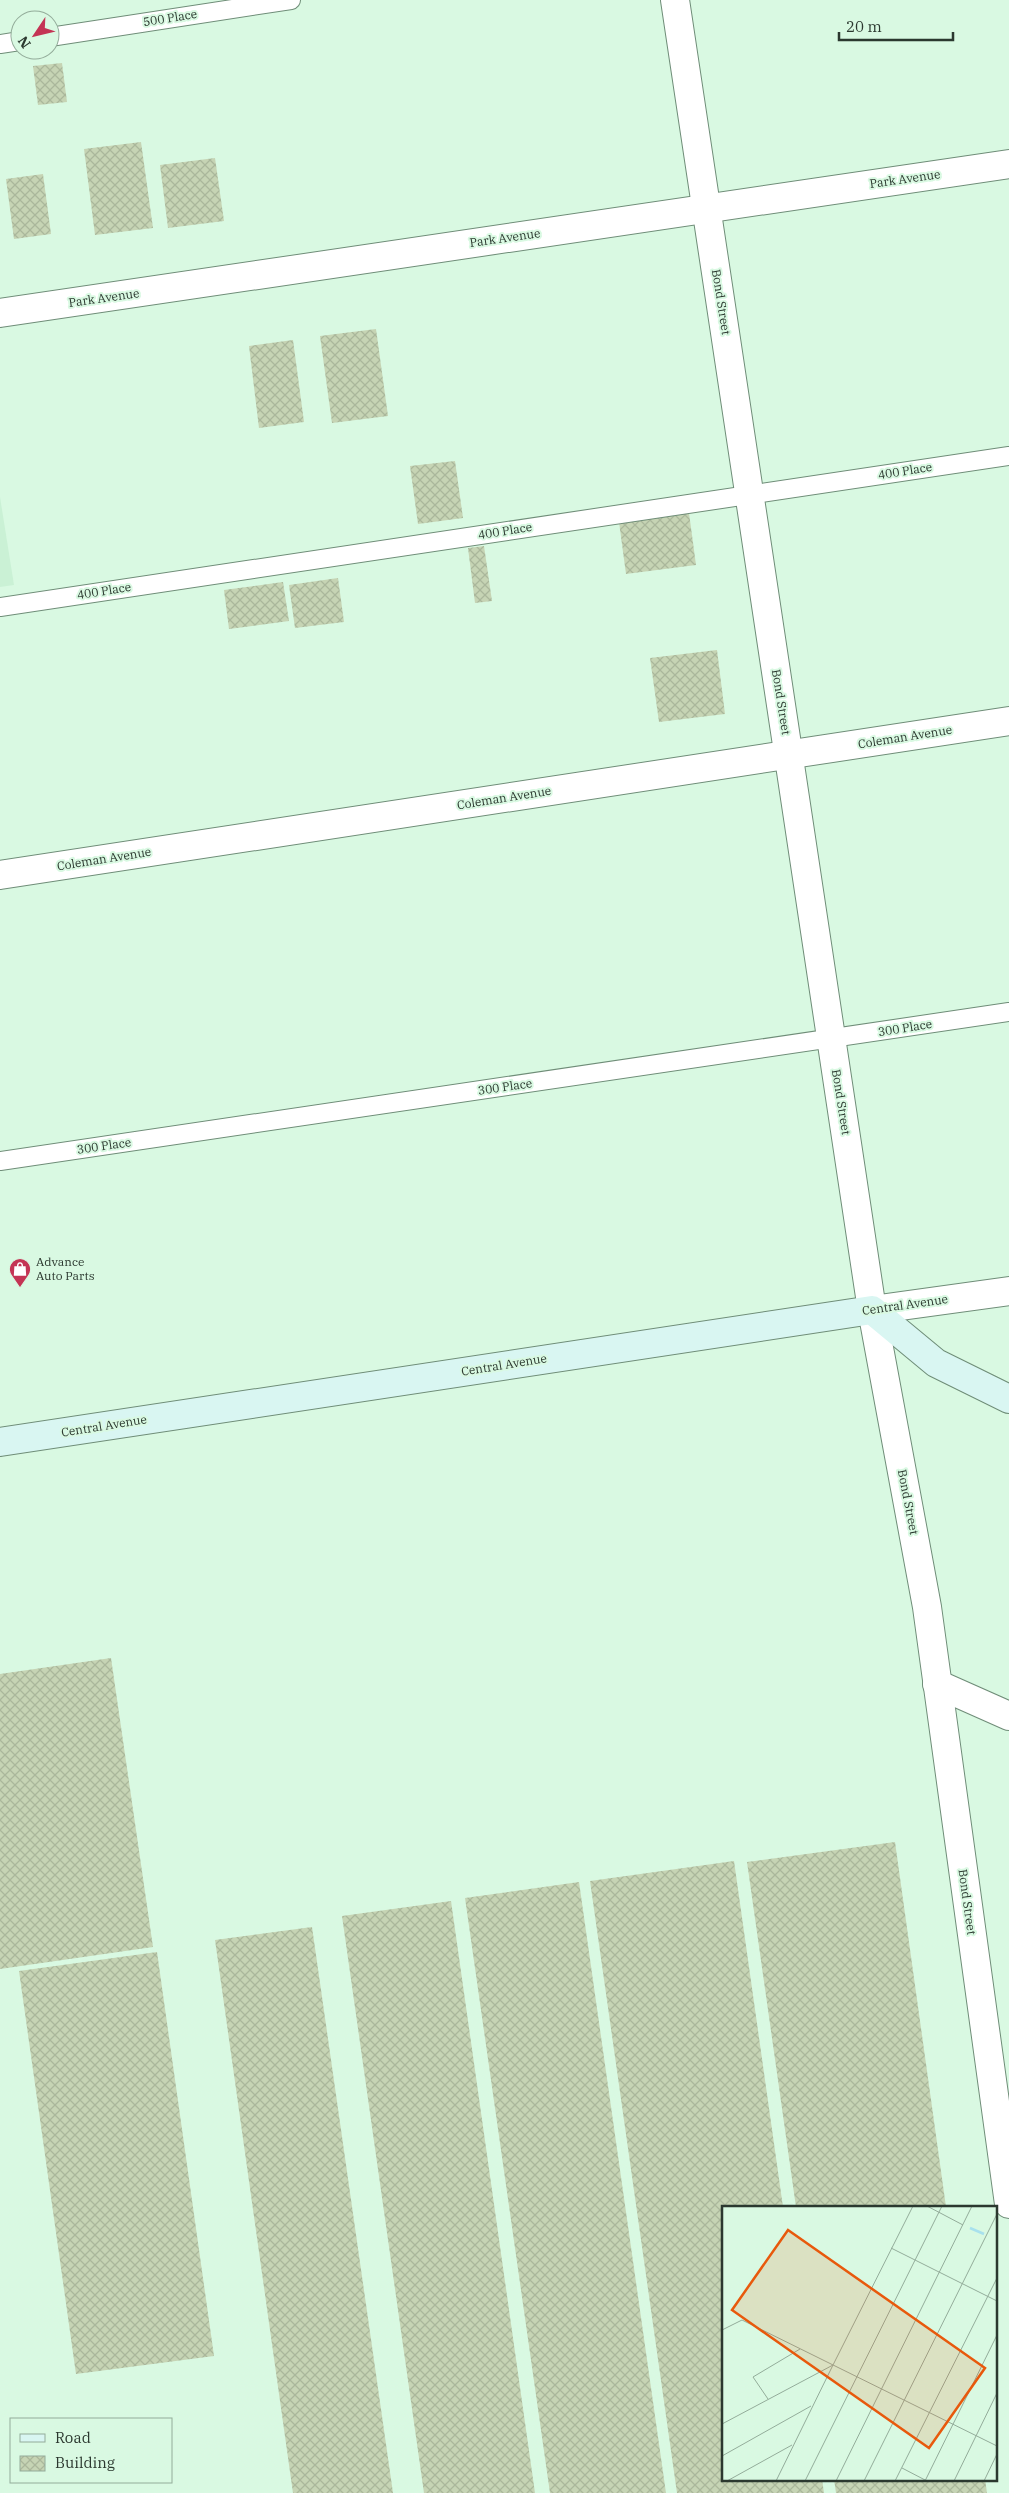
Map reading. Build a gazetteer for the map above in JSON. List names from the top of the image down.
{
  "streets": {
    "main road": ["Central Avenue"],
    "street": ["Park Avenue", "Bond Street", "Coleman Avenue"],
    "lane": ["500 Place", "400 Place", "300 Place"]
  },
  "crossings": [
    ["Park Avenue", "Bond Street"],
    ["Bond Street", "400 Place"],
    ["Bond Street", "Coleman Avenue"],
    ["Bond Street", "300 Place"],
    ["Bond Street", "Central Avenue"]
  ],
  "places": {
    "shop": ["Advance Auto Parts"]
  },
  "legend": ["Road", "Building"],
  "scale_bar": "20 m",
  "north": "bottom left"
}
